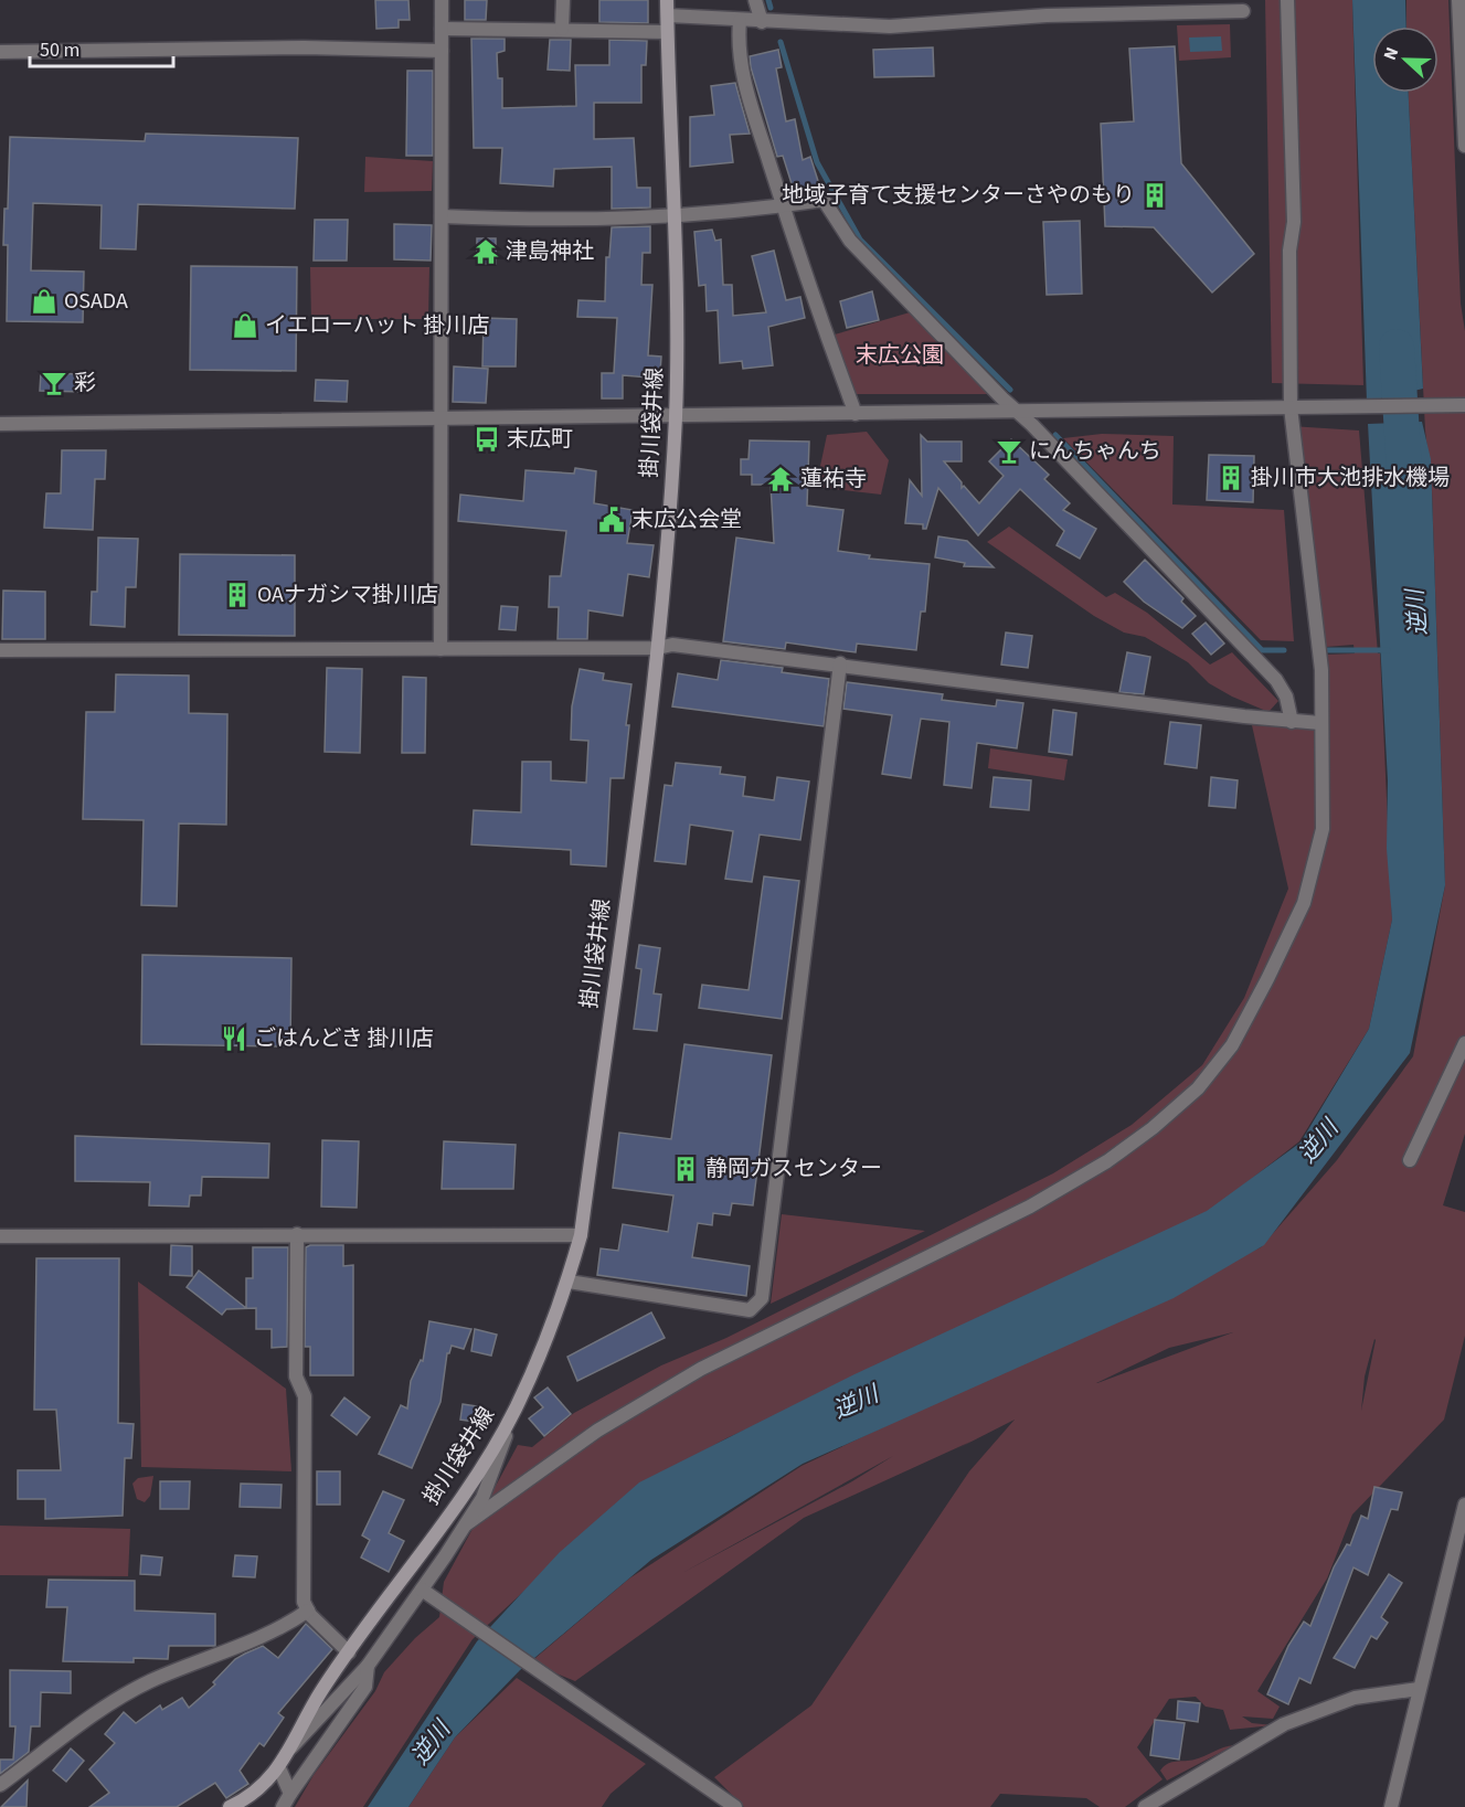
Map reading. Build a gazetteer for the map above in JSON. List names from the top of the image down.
{
  "streets": {
    "main road": ["掛川袋井線"]
  },
  "water": ["逆川"],
  "parks": ["末広公園"],
  "places": {
    "building": [
      "地域子育て支援センターさやのもり",
      "掛川市大池排水機場",
      "OAナガシマ掛川店",
      "静岡ガスセンター"
    ],
    "temple": ["津島神社", "蓮祐寺"],
    "shop": ["OSADA", "イエローハット 掛川店"],
    "bar": ["彩", "にんちゃんち"],
    "bus stop": ["末広町"],
    "public building": ["末広公会堂"],
    "restaurant": ["ごはんどき 掛川店"]
  },
  "scale_bar": "50 m",
  "north": "left"
}
